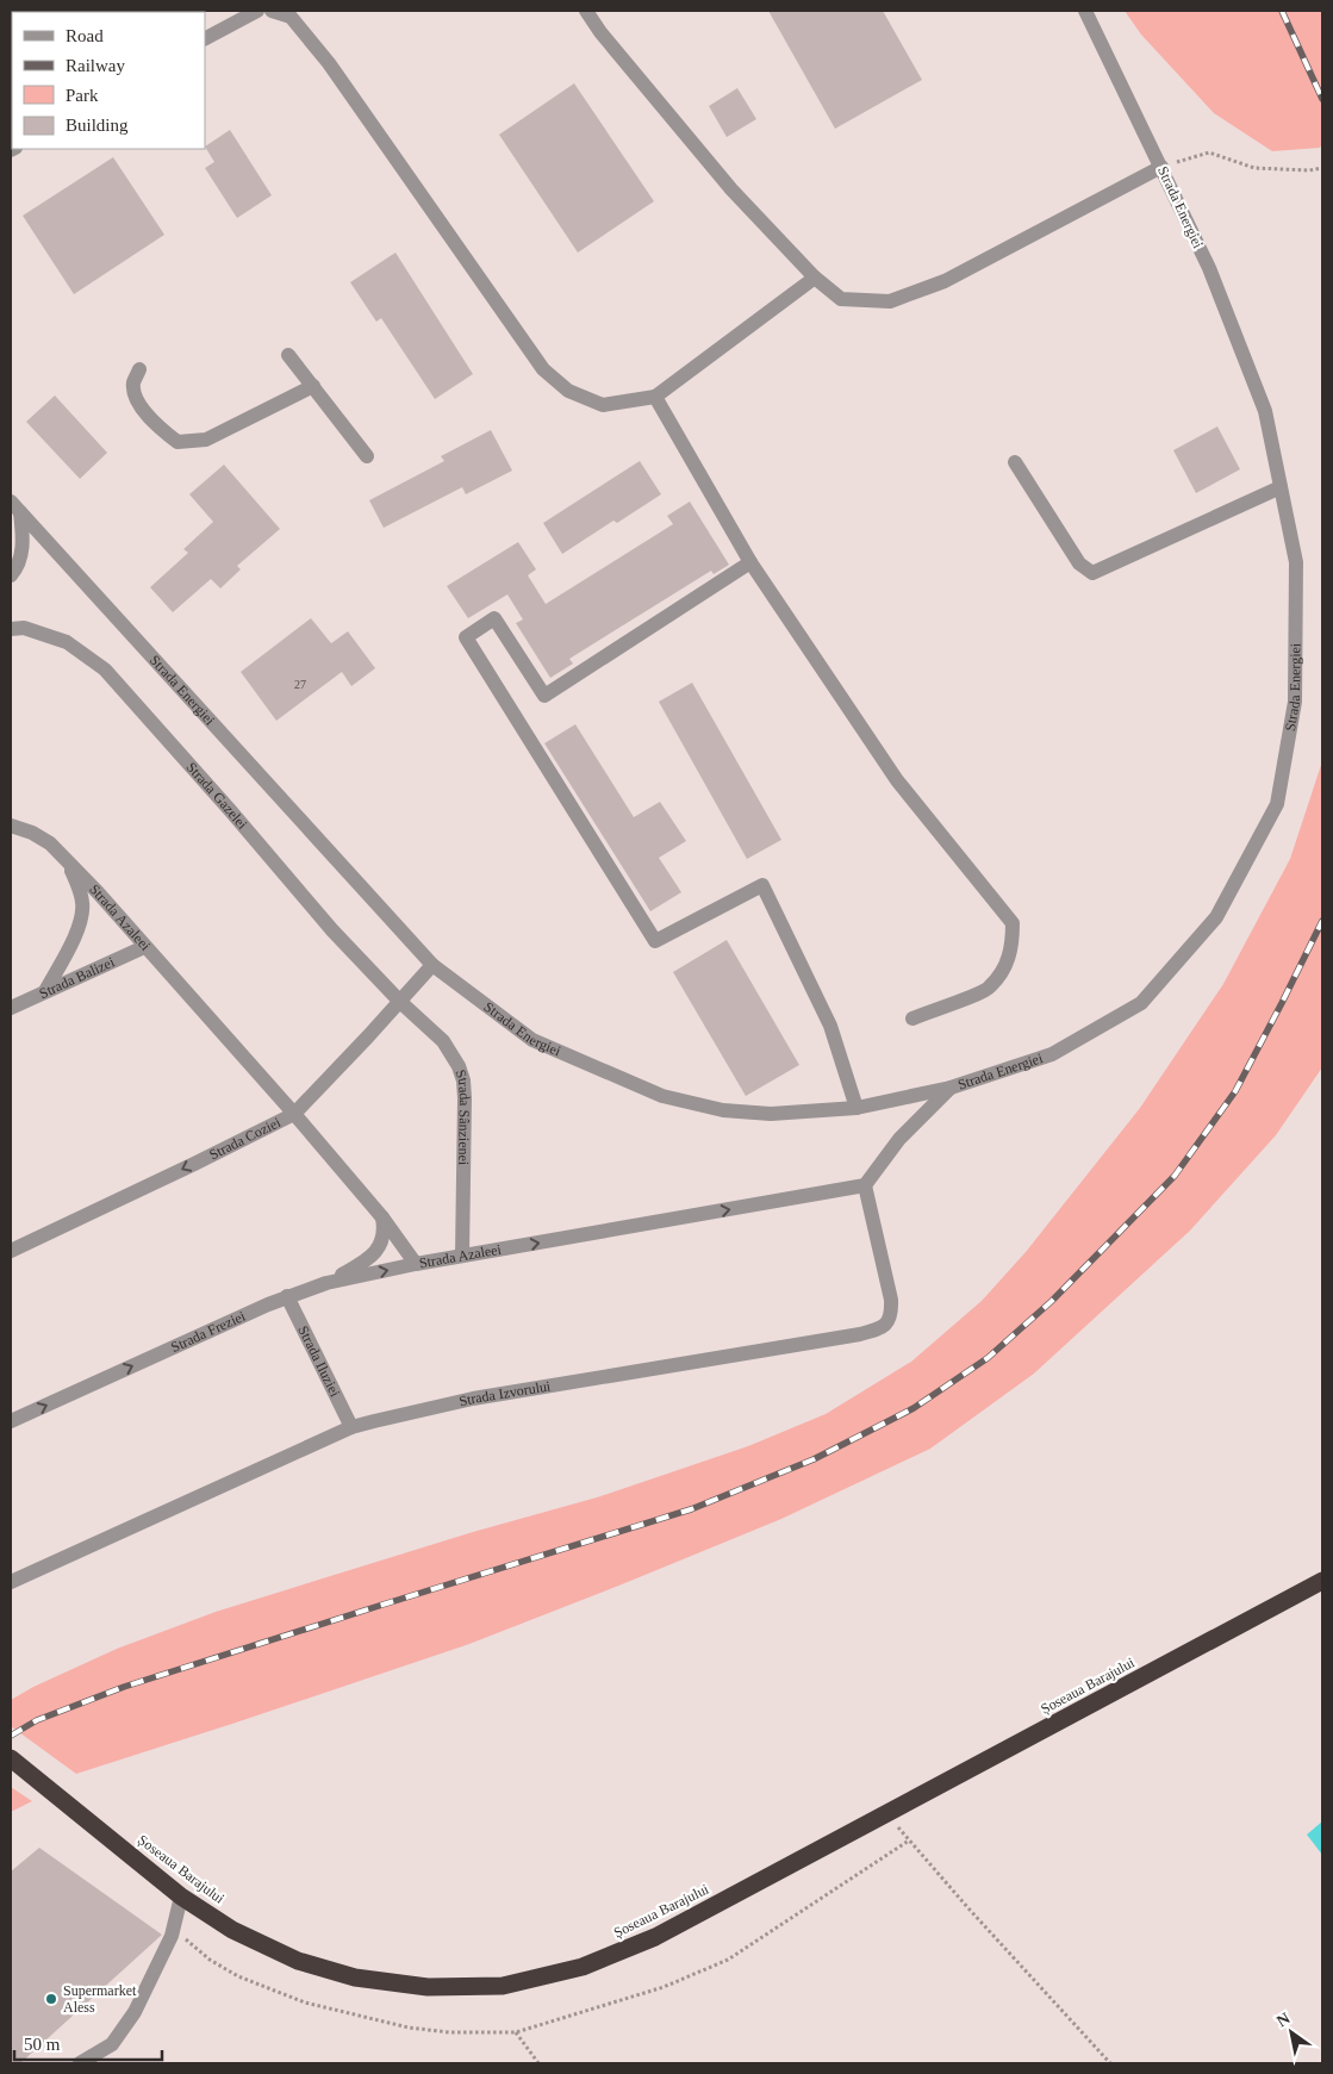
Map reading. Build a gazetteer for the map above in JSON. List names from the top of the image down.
{
  "streets": {
    "highway": ["Șoseaua Barajului"],
    "street": [
      "Strada Energiei",
      "Strada Gazelei",
      "Strada Azaleei",
      "Strada Balizei",
      "Strada Sânzienei",
      "Strada Coziei",
      "Strada Freziei",
      "Strada Iluziei",
      "Strada Izvorului"
    ]
  },
  "crossings": [
    ["Strada Energiei", "Strada Coziei"],
    ["Strada Gazelei", "Strada Sânzienei"],
    ["Strada Gazelei", "Strada Coziei"],
    ["Strada Azaleei", "Strada Balizei"],
    ["Strada Azaleei", "Strada Sânzienei"],
    ["Strada Azaleei", "Strada Coziei"],
    ["Strada Azaleei", "Strada Freziei"],
    ["Strada Azaleei", "Strada Izvorului"],
    ["Strada Sânzienei", "Strada Coziei"],
    ["Strada Freziei", "Strada Iluziei"],
    ["Strada Iluziei", "Strada Izvorului"]
  ],
  "one_way": ["Strada Coziei", "Strada Freziei"],
  "places": ["Supermarket Aless"],
  "house_numbers": ["27"],
  "legend": [
    "Road",
    "Railway",
    "Park",
    "Building"
  ],
  "scale_bar": "50 m",
  "north": "top left"
}
